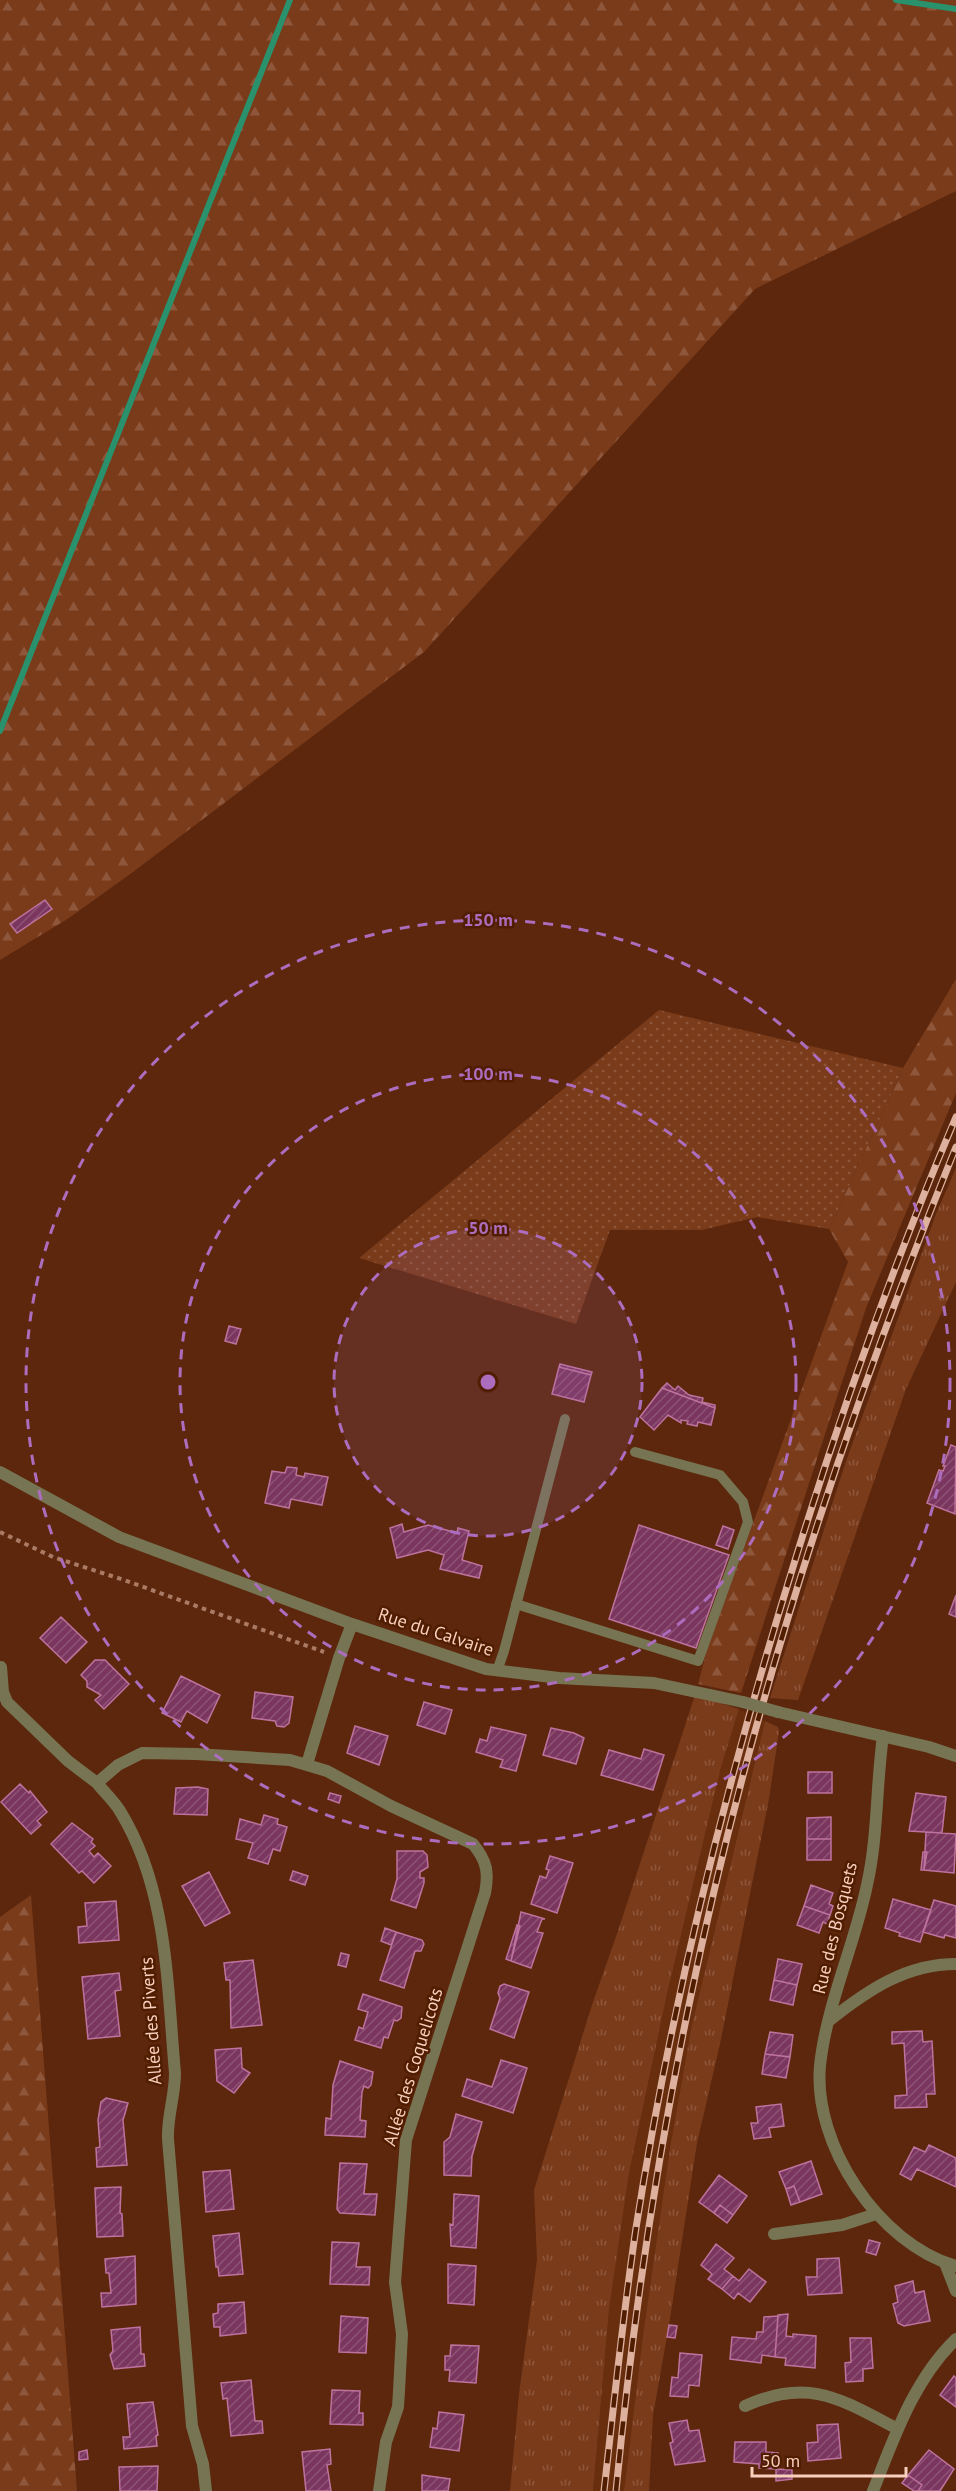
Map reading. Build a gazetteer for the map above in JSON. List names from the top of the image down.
{
  "streets": {
    "street": [
      "Rue du Calvaire",
      "Rue des Bosquets",
      "Allée des Piverts",
      "Allée des Coquelicots"
    ]
  },
  "crossings": [
    ["Rue du Calvaire", "Rue des Bosquets"]
  ],
  "scale_bar": "50 m",
  "rings": ["150 m", "100 m", "50 m"]
}
